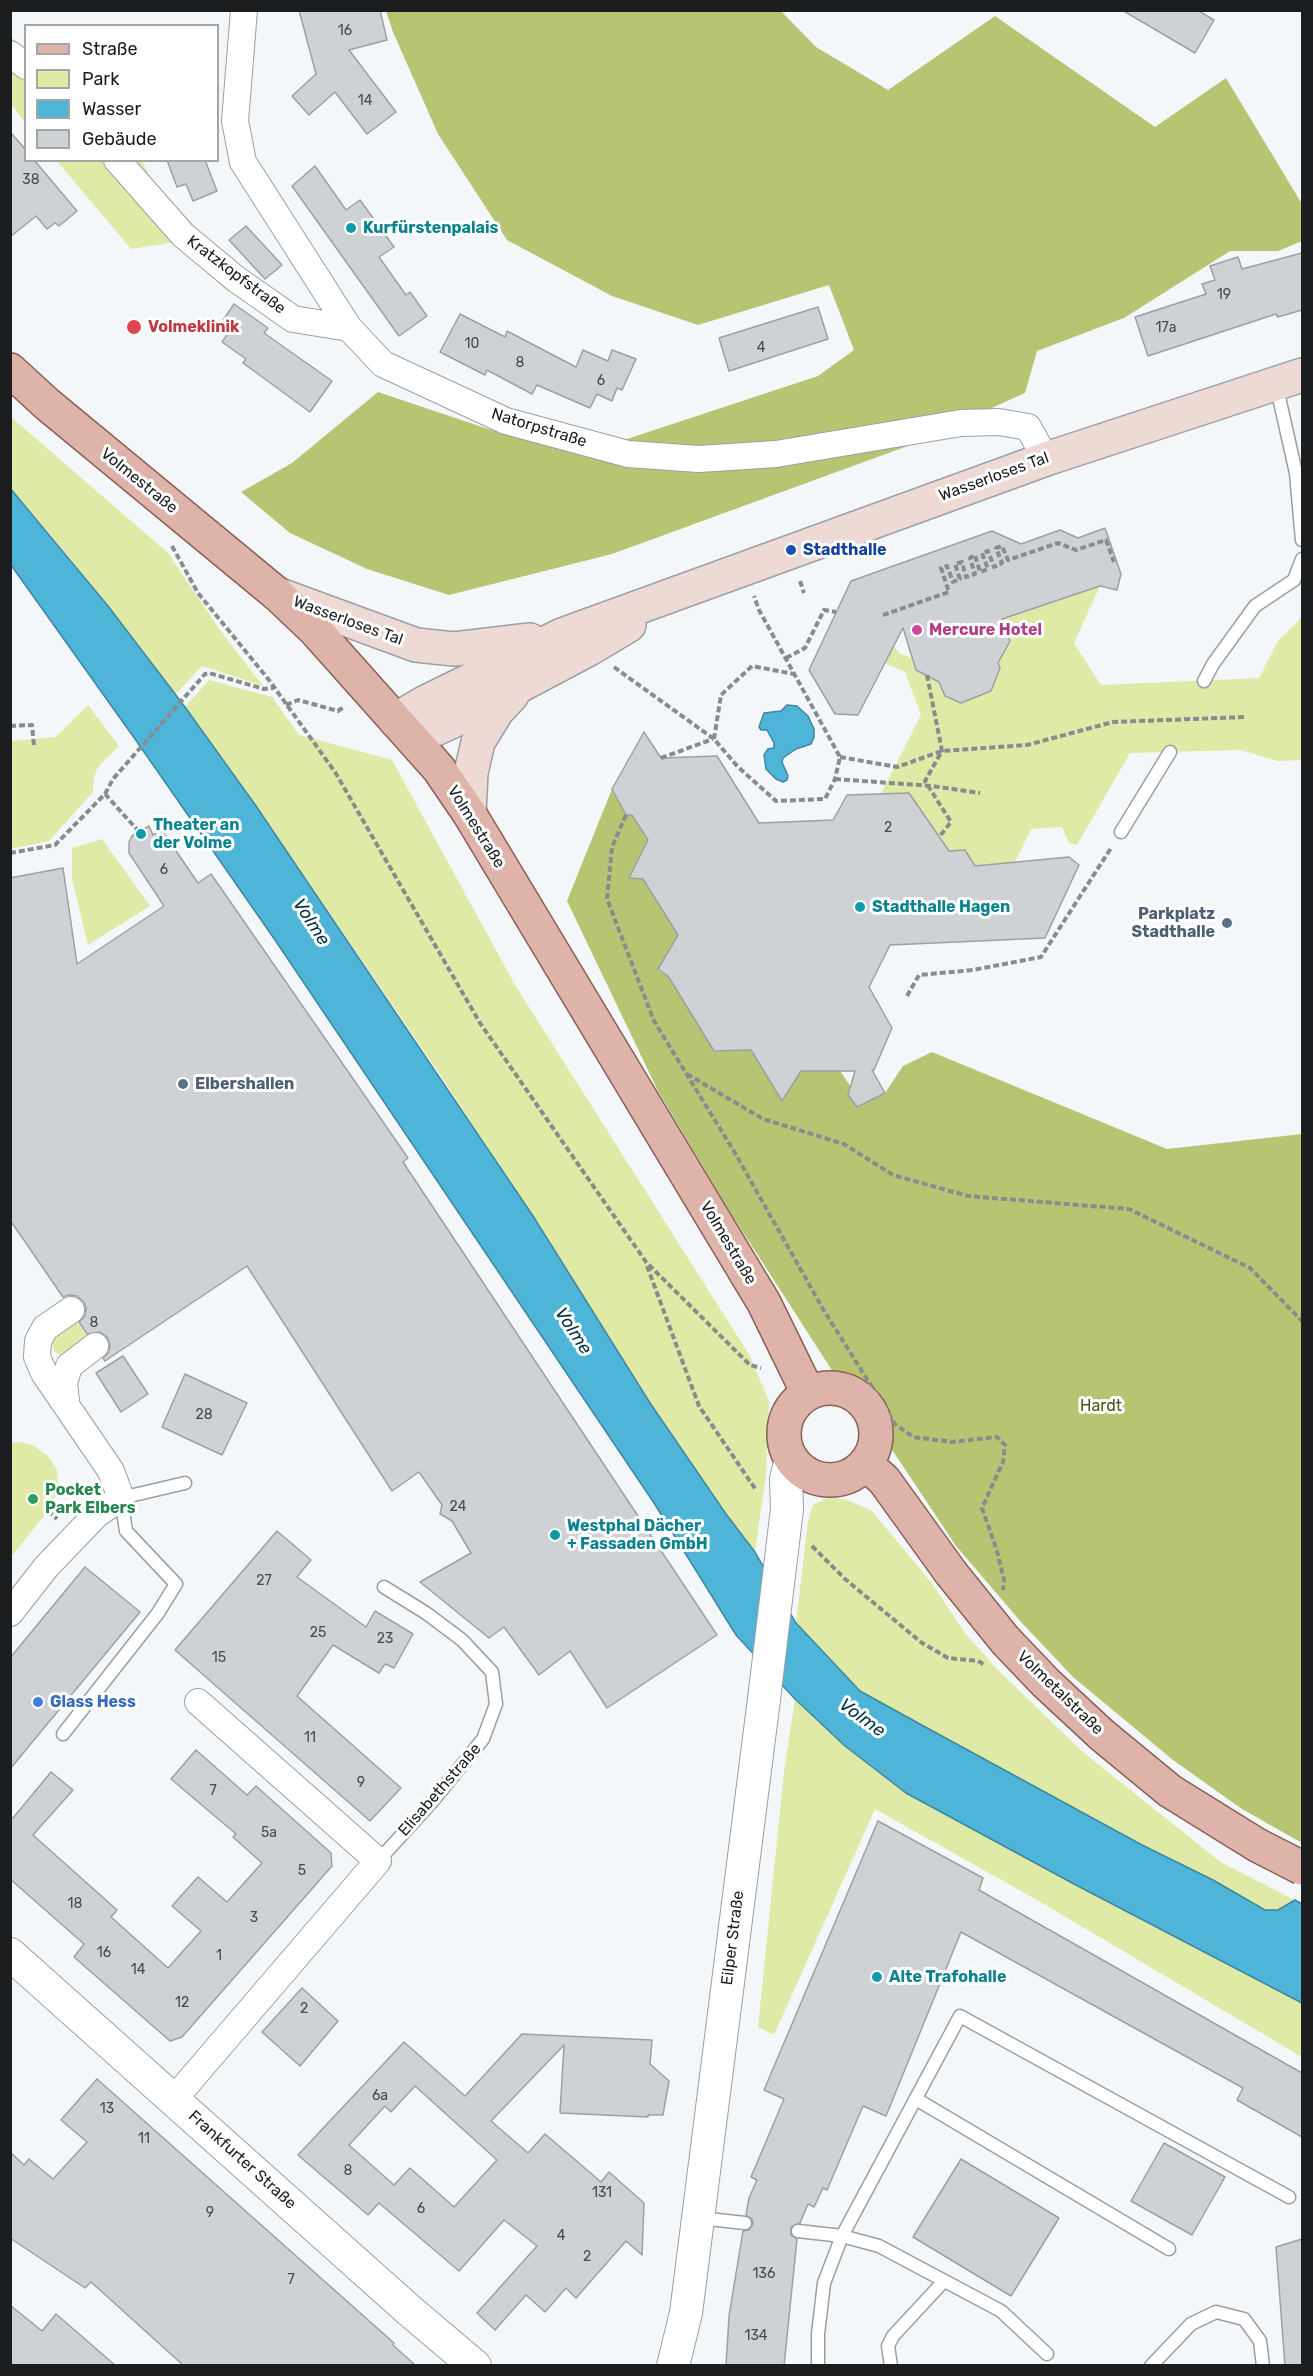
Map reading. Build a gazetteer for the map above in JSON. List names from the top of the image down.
{
  "streets": {
    "main road": ["Wasserloses Tal", "Volmestraße", "Volmetalstraße"],
    "street": [
      "Kratzkopfstraße",
      "Natorpstraße",
      "Elisabethstraße",
      "Eilper Straße",
      "Frankfurter Straße"
    ]
  },
  "crossings": [
    ["Kratzkopfstraße", "Natorpstraße"],
    ["Natorpstraße", "Wasserloses Tal"],
    ["Wasserloses Tal", "Volmestraße"],
    ["Volmestraße", "Volmetalstraße"],
    ["Volmestraße", "Eilper Straße"],
    ["Volmetalstraße", "Eilper Straße"],
    ["Elisabethstraße", "Frankfurter Straße"]
  ],
  "water": ["Volme"],
  "parks": ["Hardt"],
  "places": [
    "Kurfürstenpalais",
    "Volmeklinik",
    "Stadthalle",
    "Mercure Hotel",
    "Theater an der Volme",
    "Stadthalle Hagen",
    "Parkplatz Stadthalle",
    "Elbershallen",
    "Pocket Park Elbers",
    "Westphal Dächer + Fassaden GmbH",
    "Glass Hess",
    "Alte Trafohalle"
  ],
  "house_numbers": [
    "16",
    "14",
    "38",
    "19",
    "17a",
    "10",
    "4",
    "8",
    "6",
    "2",
    "6",
    "8",
    "28",
    "24",
    "27",
    "25",
    "23",
    "15",
    "11",
    "9",
    "7",
    "5a",
    "5",
    "18",
    "3",
    "16",
    "1",
    "14",
    "12",
    "2",
    "6a",
    "13",
    "11",
    "8",
    "131",
    "6",
    "9",
    "4",
    "2",
    "136",
    "7",
    "134"
  ],
  "legend": [
    "Straße",
    "Park",
    "Wasser",
    "Gebäude"
  ]
}
